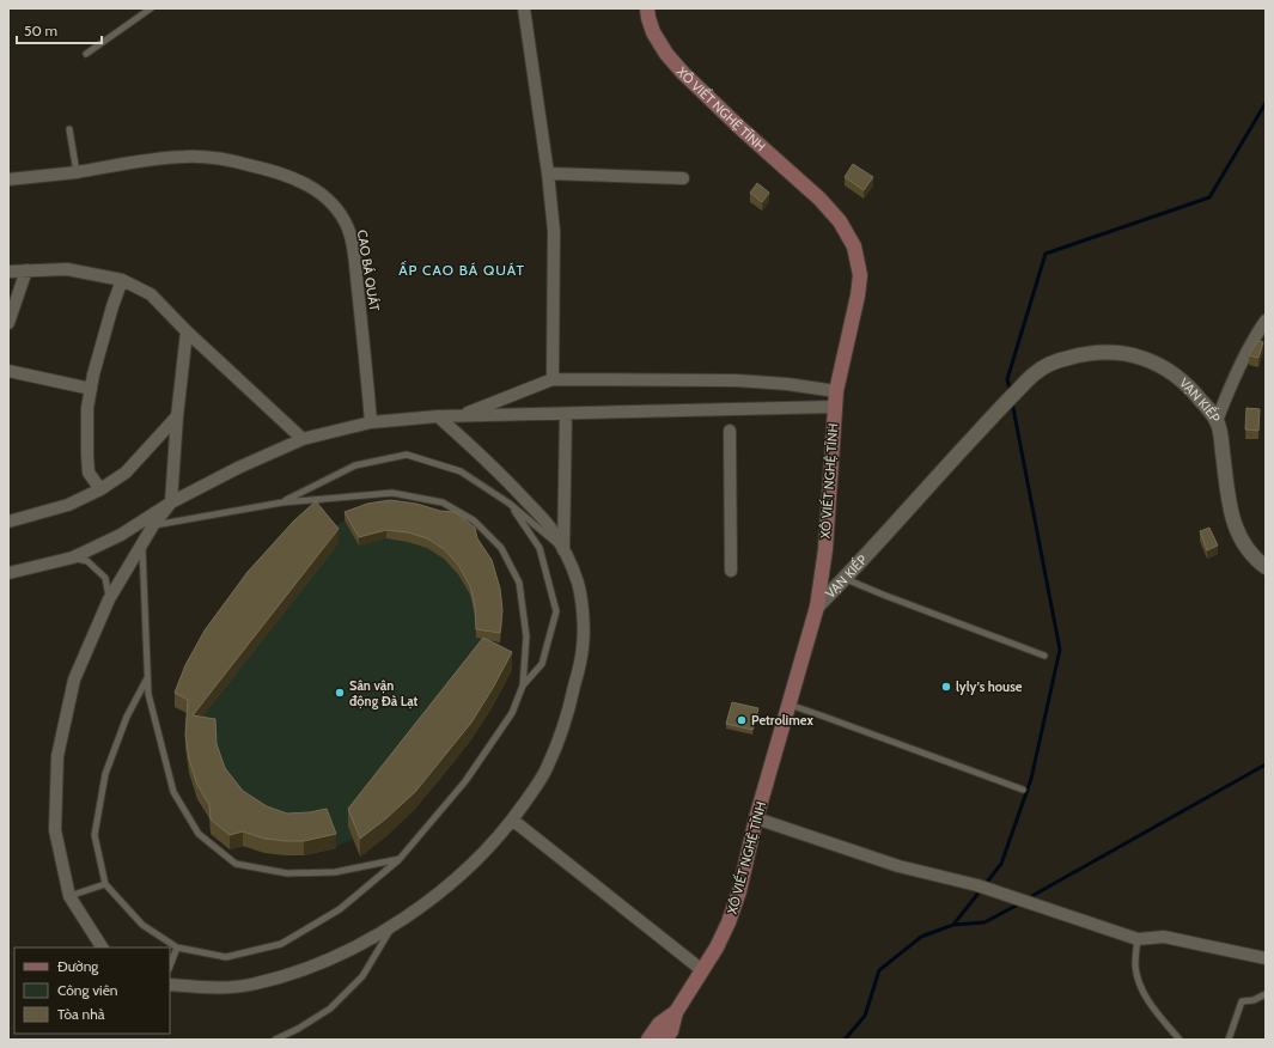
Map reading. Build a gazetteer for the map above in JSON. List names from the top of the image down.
{
  "streets": {
    "main road": ["XÔ VIẾT NGHỆ TĨNH"],
    "street": ["CAO BÁ QUÁT", "VẠN KIẾP"]
  },
  "crossings": [
    ["XÔ VIẾT NGHỆ TĨNH", "VẠN KIẾP"]
  ],
  "districts": ["ẤP CAO BÁ QUÁT"],
  "places": ["lyly’s house", "Sân vận động Đà Lạt", "Petrolimex"],
  "legend": ["Đường", "Công viên", "Tòa nhà"],
  "scale_bar": "50 m"
}
